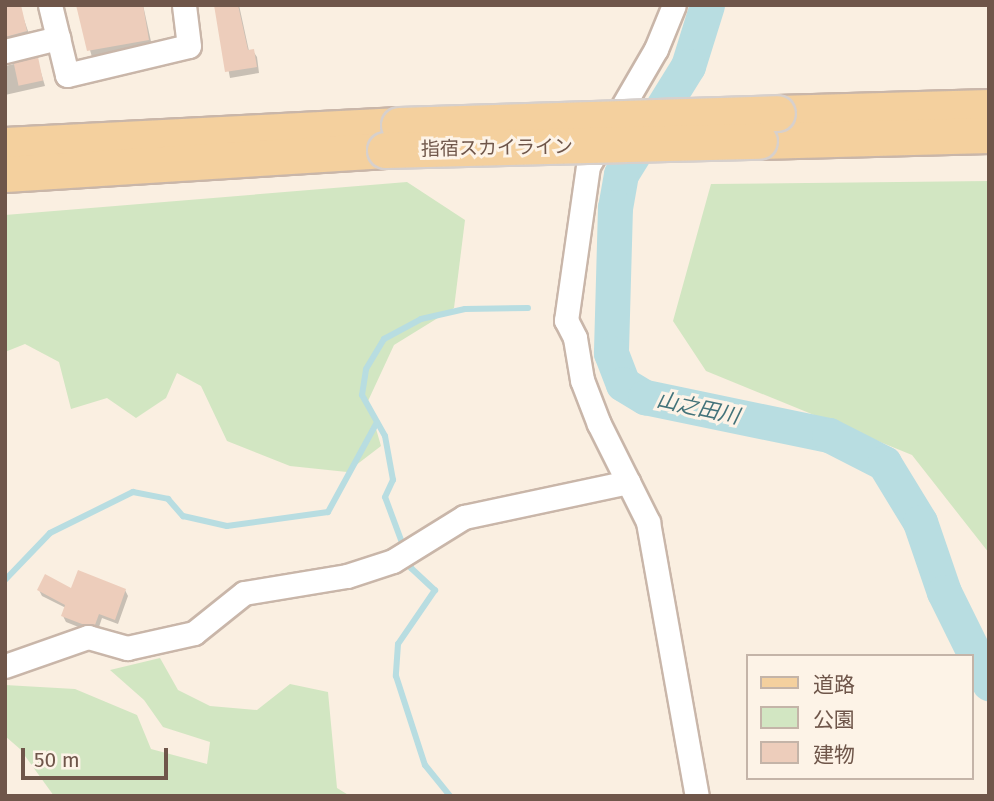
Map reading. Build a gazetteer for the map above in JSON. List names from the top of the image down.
{
  "streets": {
    "main road": ["指宿スカイライン"]
  },
  "water": ["山之田川"],
  "legend": ["道路", "公園", "建物"],
  "scale_bar": "50 m"
}
